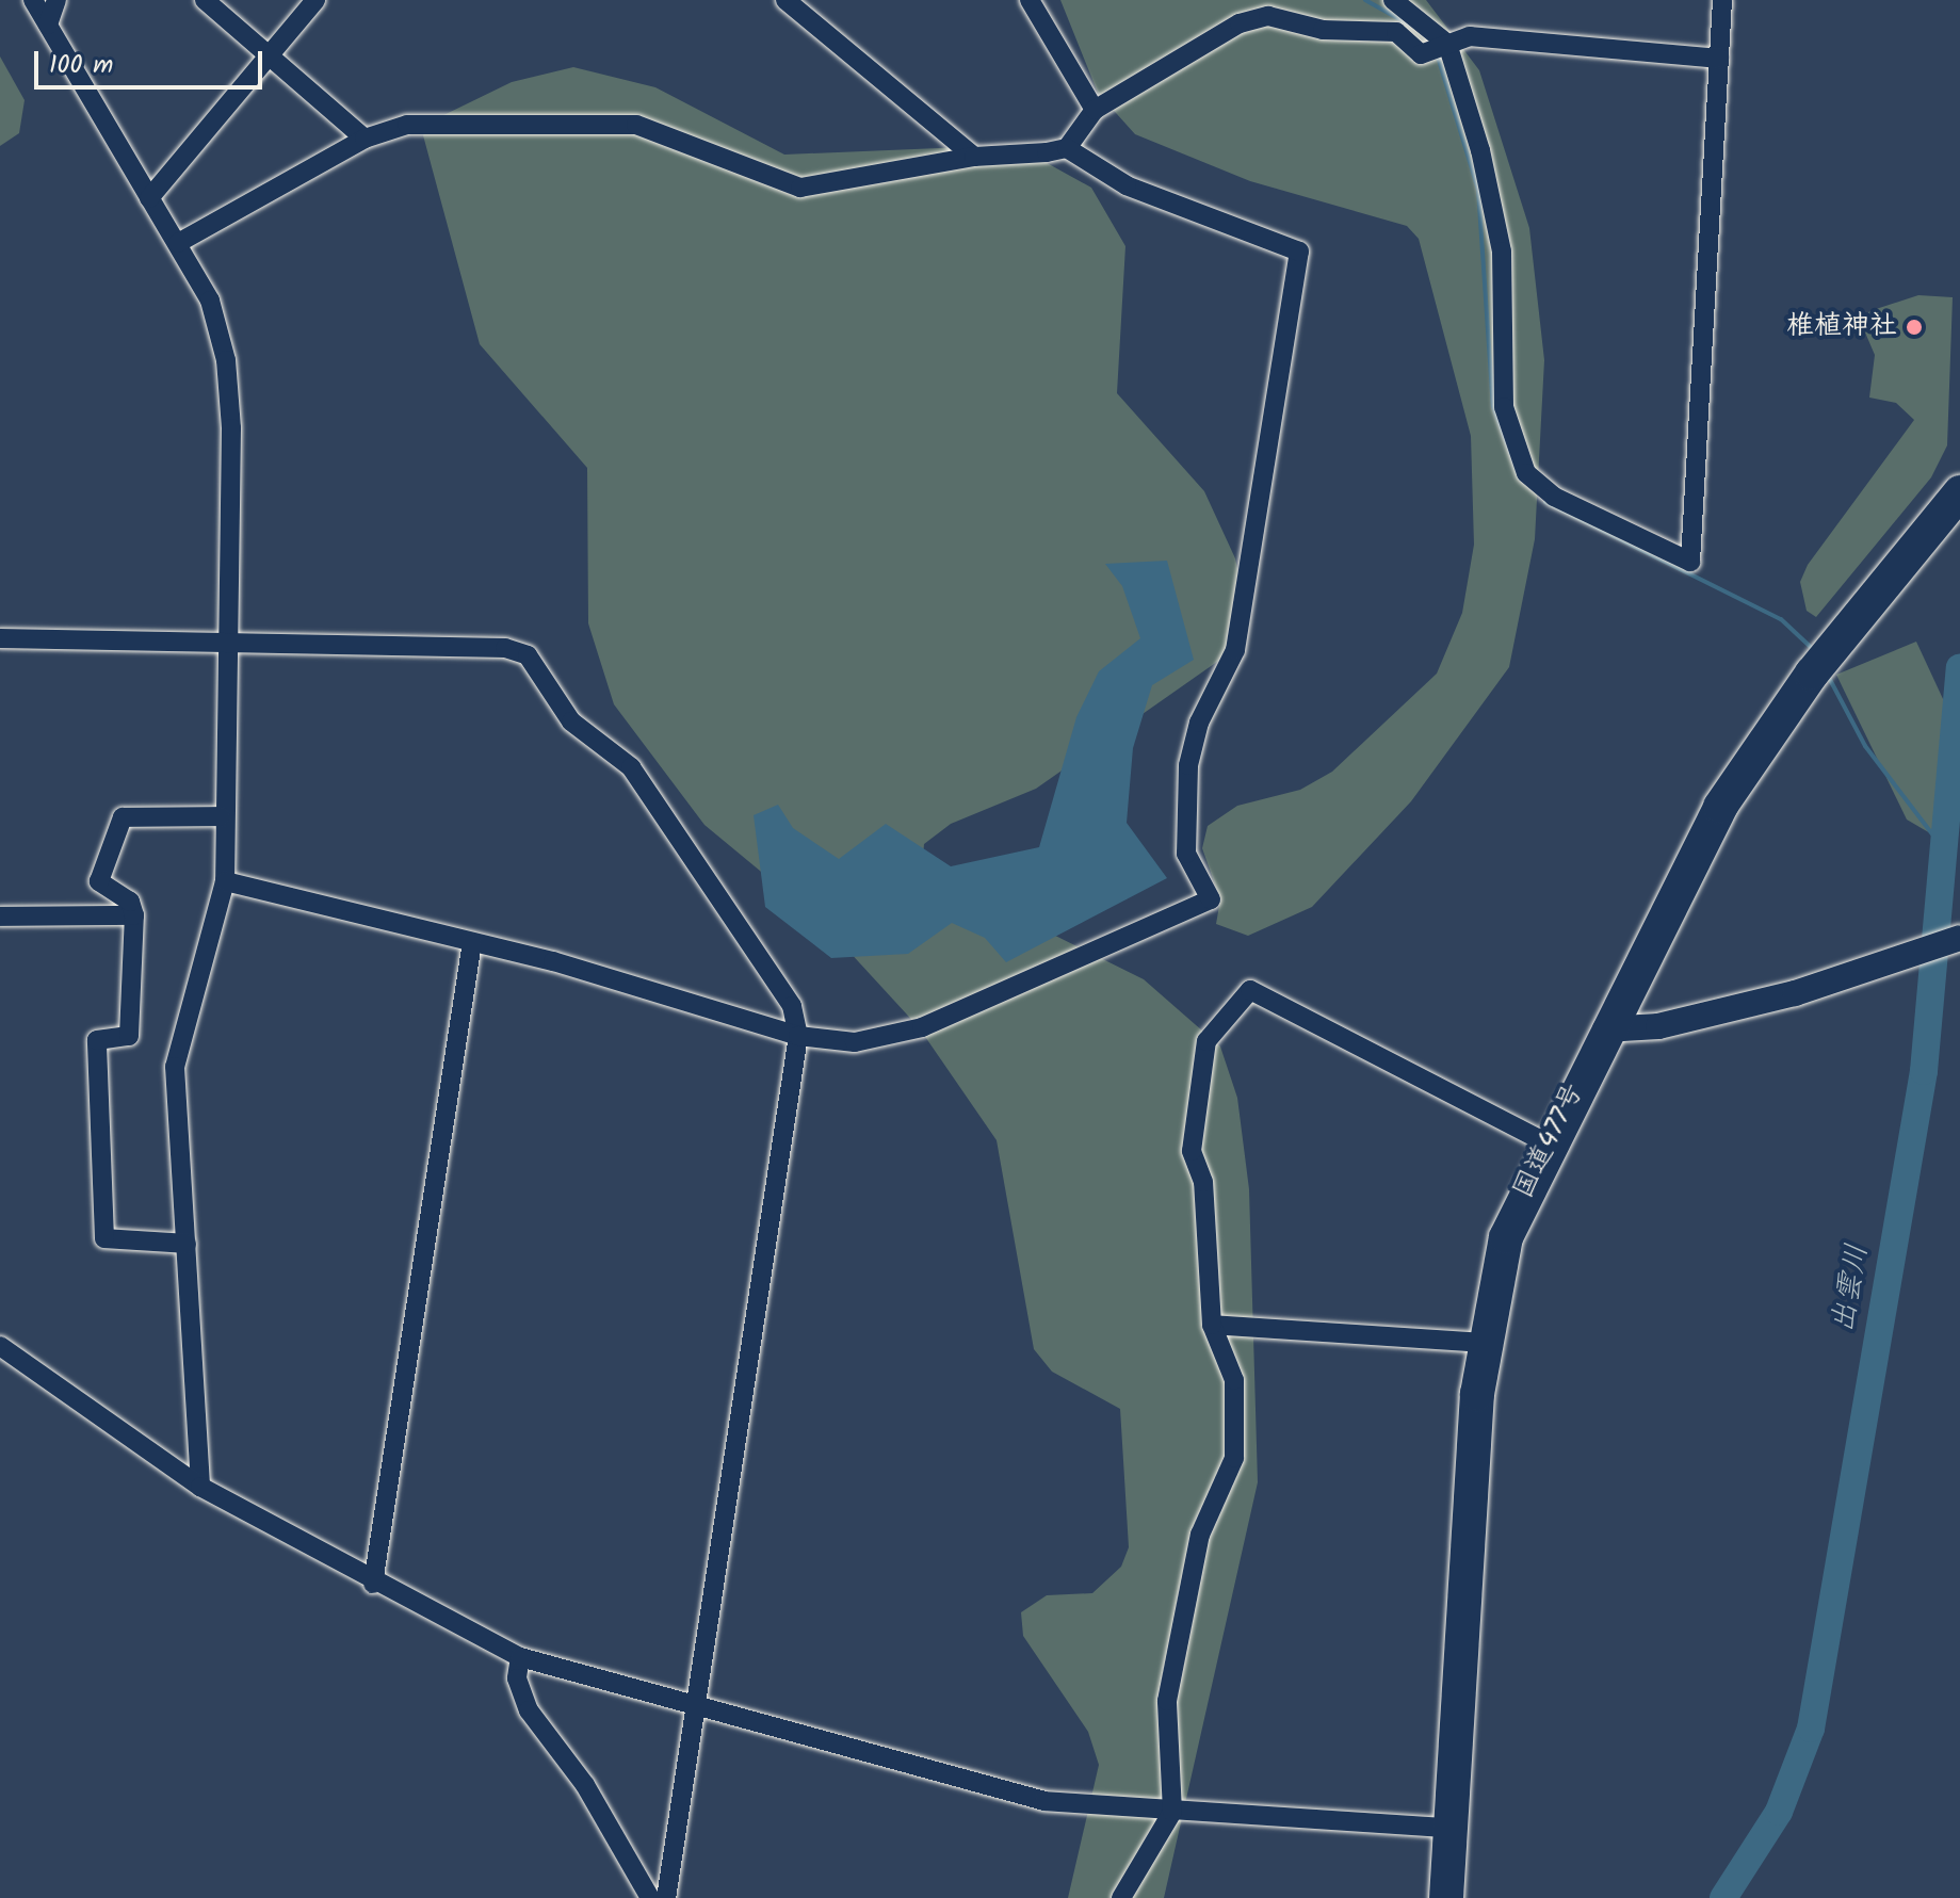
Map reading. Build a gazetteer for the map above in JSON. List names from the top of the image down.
{
  "streets": {
    "highway": ["国道477号"]
  },
  "water": ["出雲川"],
  "places": ["椎植神社"],
  "scale_bar": "100 m"
}
